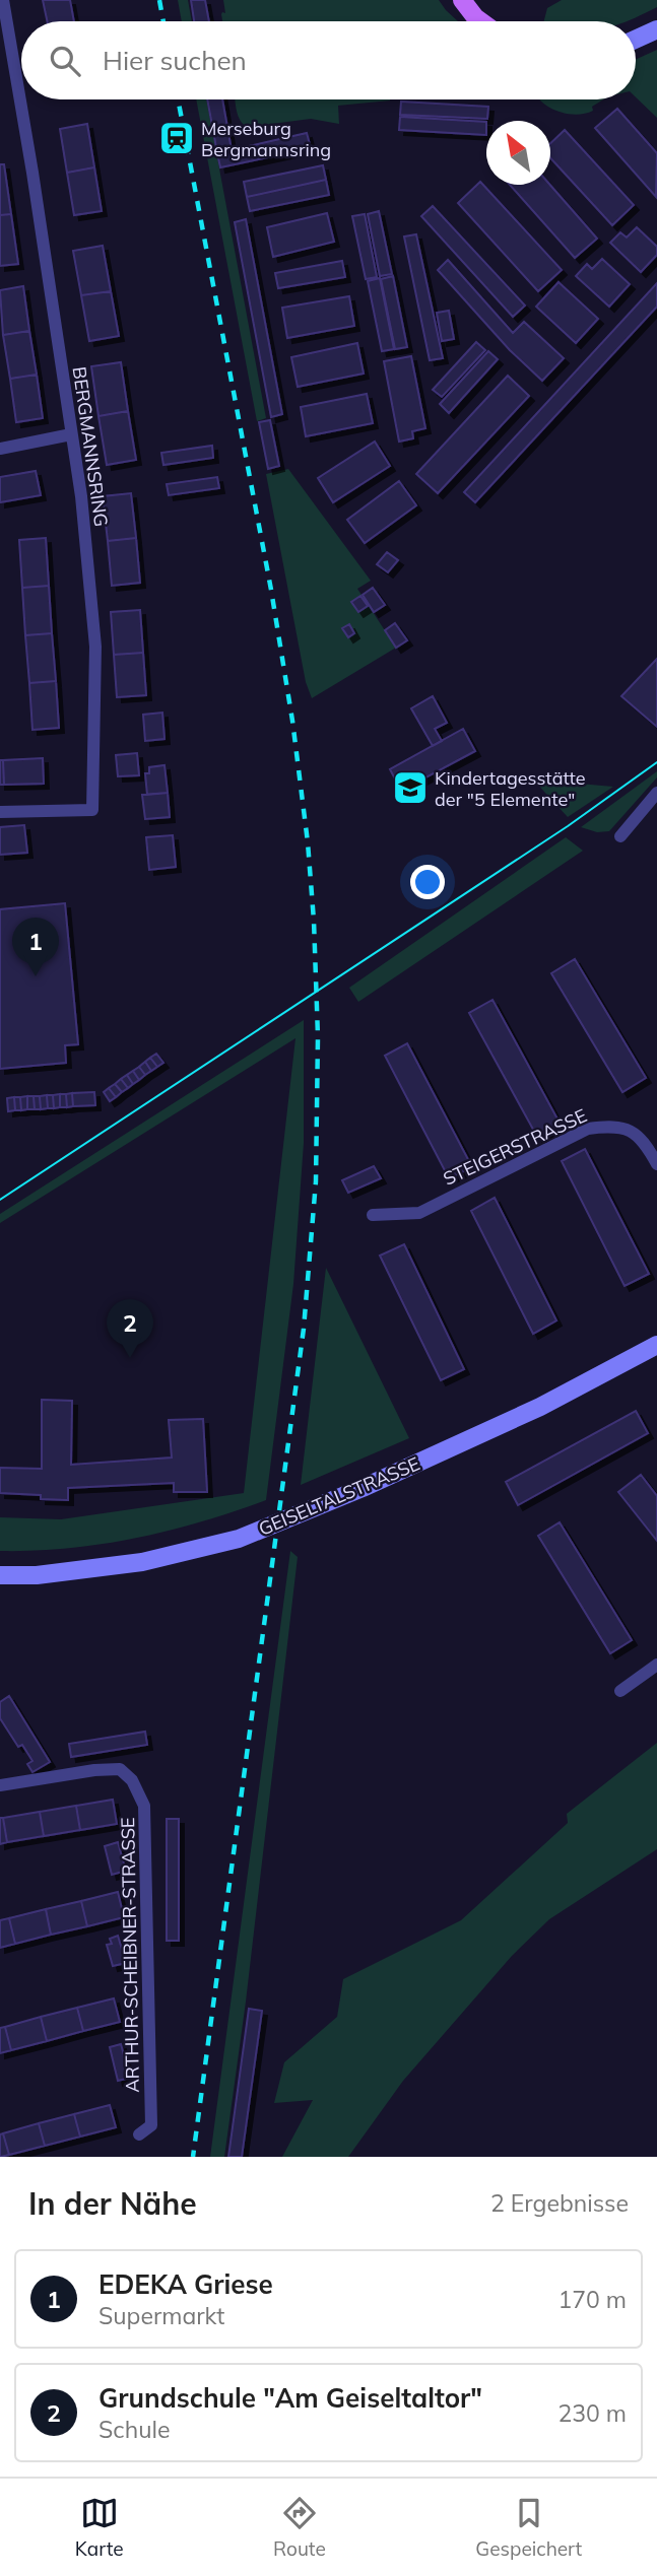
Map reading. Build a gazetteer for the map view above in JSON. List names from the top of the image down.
{
  "streets": {
    "street": [
      "BERGMANNSRING",
      "STEIGERSTRASSE",
      "GEISELTALSTRASSE",
      "ARTHUR-SCHEIBNER-STRASSE"
    ]
  },
  "places": {
    "station": ["Merseburg Bergmannsring"],
    "school or university": ["Kindertagesstätte der \"5 Elemente\""]
  },
  "north": "top left",
  "page": {
    "search": "Hier suchen",
    "pins": ["1", "2"],
    "heading": ["In der Nähe", "2 Ergebnisse"],
    "list": [
      {
        "mark": "1",
        "name": "EDEKA Griese",
        "note": "Supermarkt",
        "value": "170 m"
      },
      {
        "mark": "2",
        "name": "Grundschule \"Am Geiseltaltor\"",
        "note": "Schule",
        "value": "230 m"
      }
    ],
    "nav": ["Karte", "Route", "Gespeichert"]
  }
}
